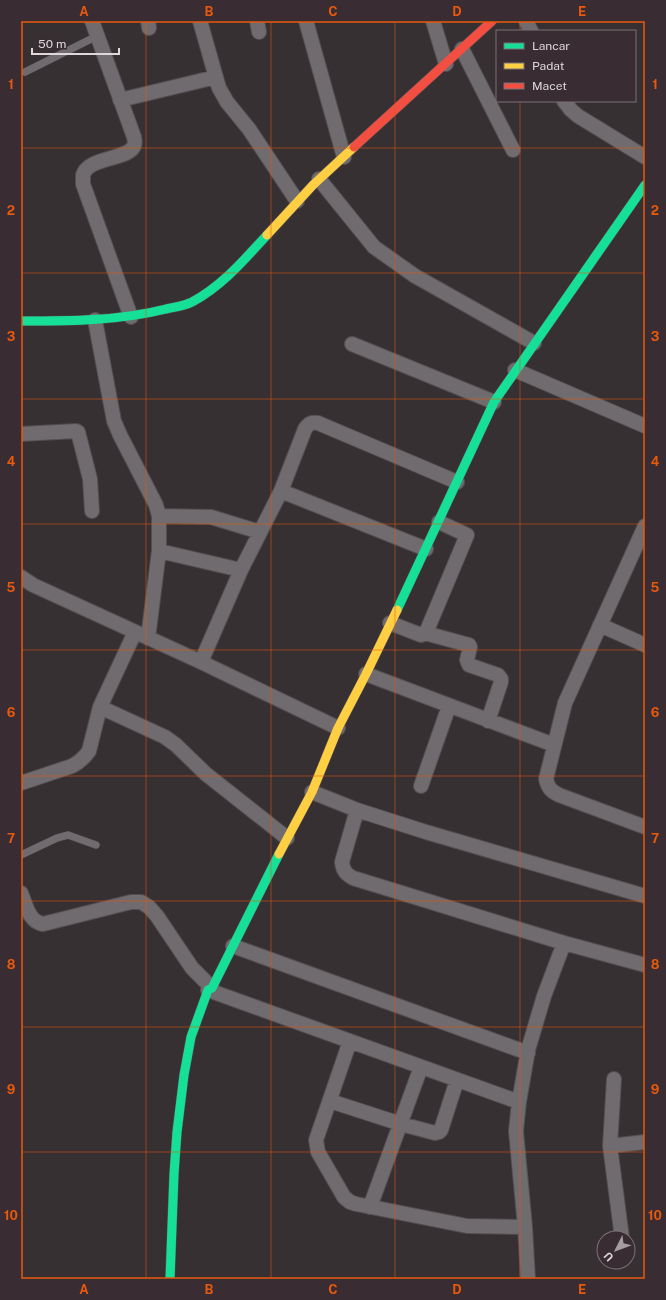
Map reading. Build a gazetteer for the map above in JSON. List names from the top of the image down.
{
  "legend": ["Lancar", "Padat", "Macet"],
  "scale_bar": "50 m",
  "north": "bottom left",
  "grid": {
    "columns": [
      "A",
      "B",
      "C",
      "D",
      "E"
    ],
    "rows": [
      "1",
      "2",
      "3",
      "4",
      "5",
      "6",
      "7",
      "8",
      "9",
      "10"
    ]
  }
}
